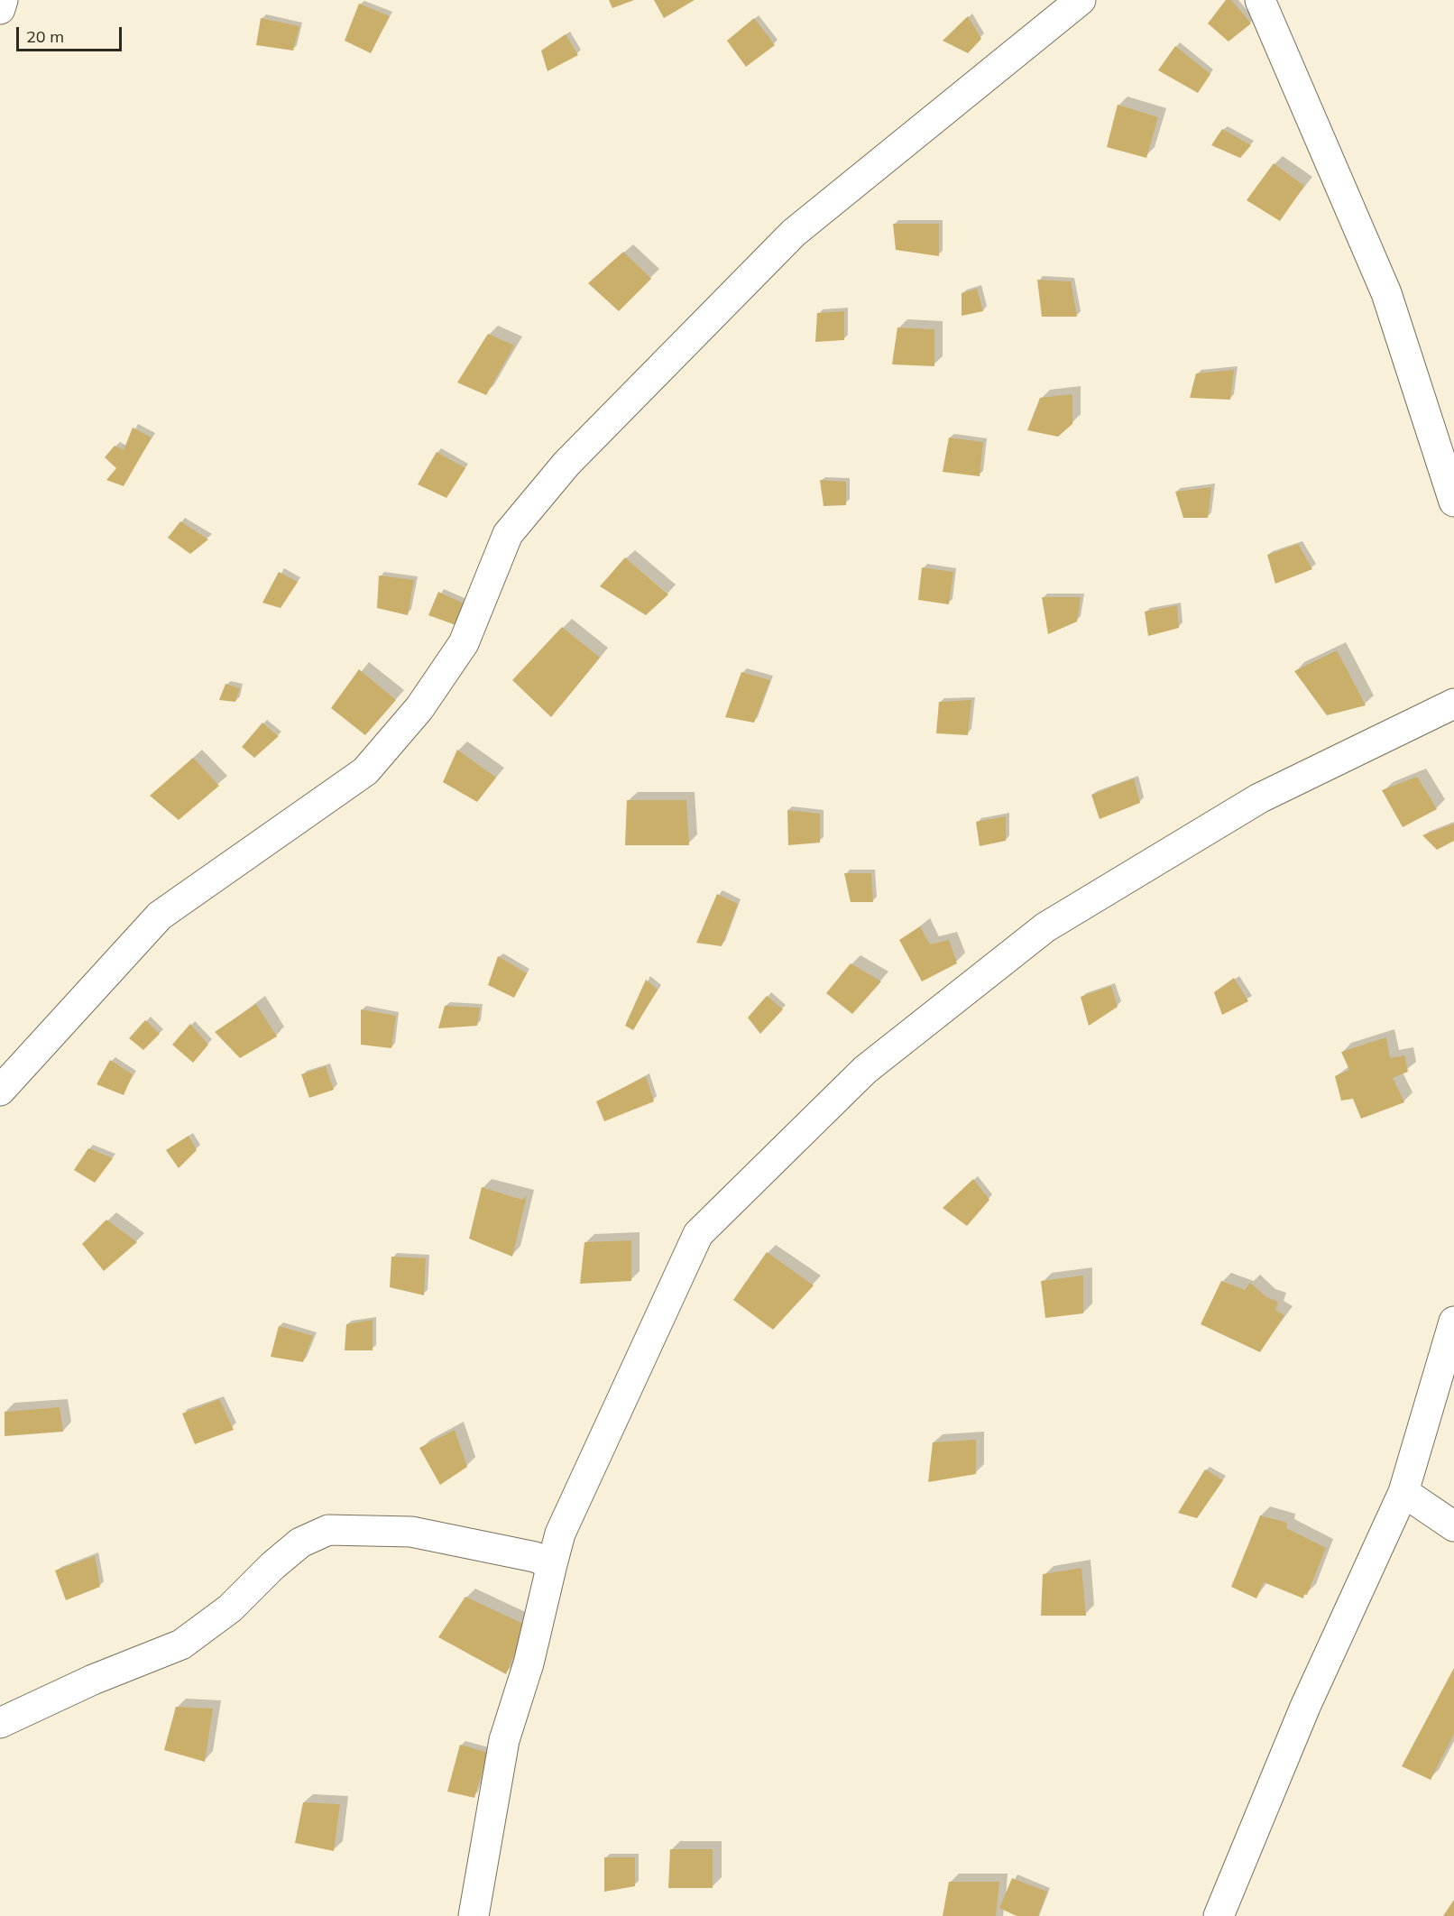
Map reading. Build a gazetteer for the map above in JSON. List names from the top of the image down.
{
  "scale_bar": "20 m"
}
